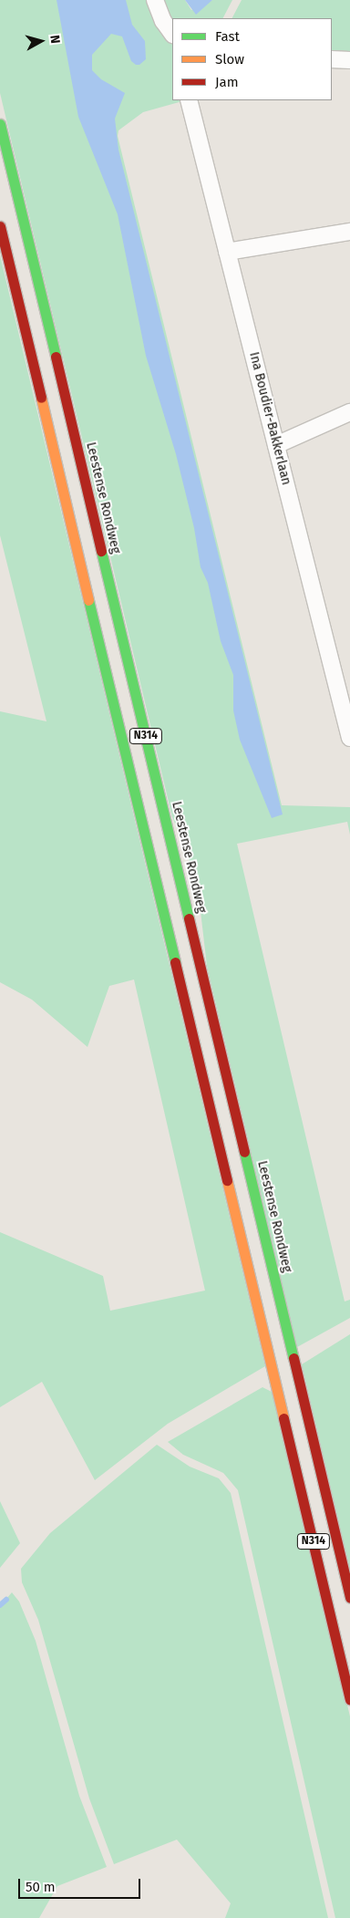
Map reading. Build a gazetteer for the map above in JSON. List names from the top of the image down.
{
  "streets": {
    "main road": ["Leestense Rondweg", "N314"],
    "street": ["Ina Boudier-Bakkerlaan"]
  },
  "legend": ["Fast", "Slow", "Jam"],
  "scale_bar": "50 m",
  "north": "right"
}
